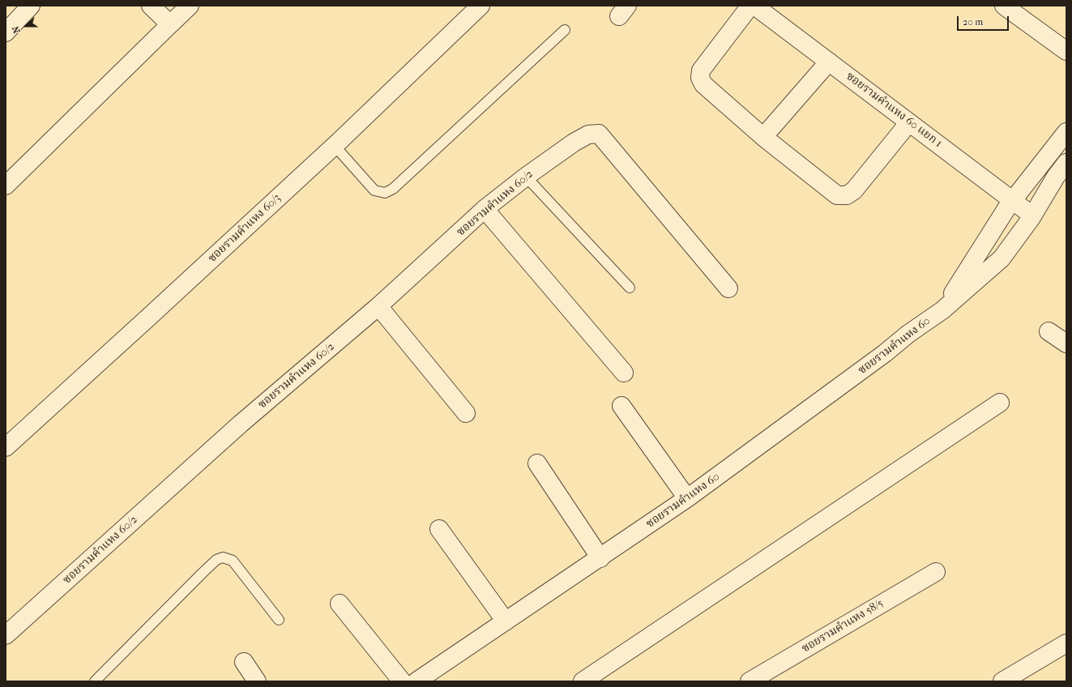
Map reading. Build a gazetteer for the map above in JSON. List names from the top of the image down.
{
  "streets": {
    "street": [
      "ซอยรามคำแหง 60 แยก 1",
      "ซอยรามคำแหง 60/2",
      "ซอยรามคำแหง 60/3",
      "ซอยรามคำแหง 60",
      "ซอยรามคำแหง 58/5"
    ]
  },
  "crossings": [
    ["ซอยรามคำแหง 60 แยก 1", "ซอยรามคำแหง 60"]
  ],
  "scale_bar": "20 m",
  "north": "left"
}
